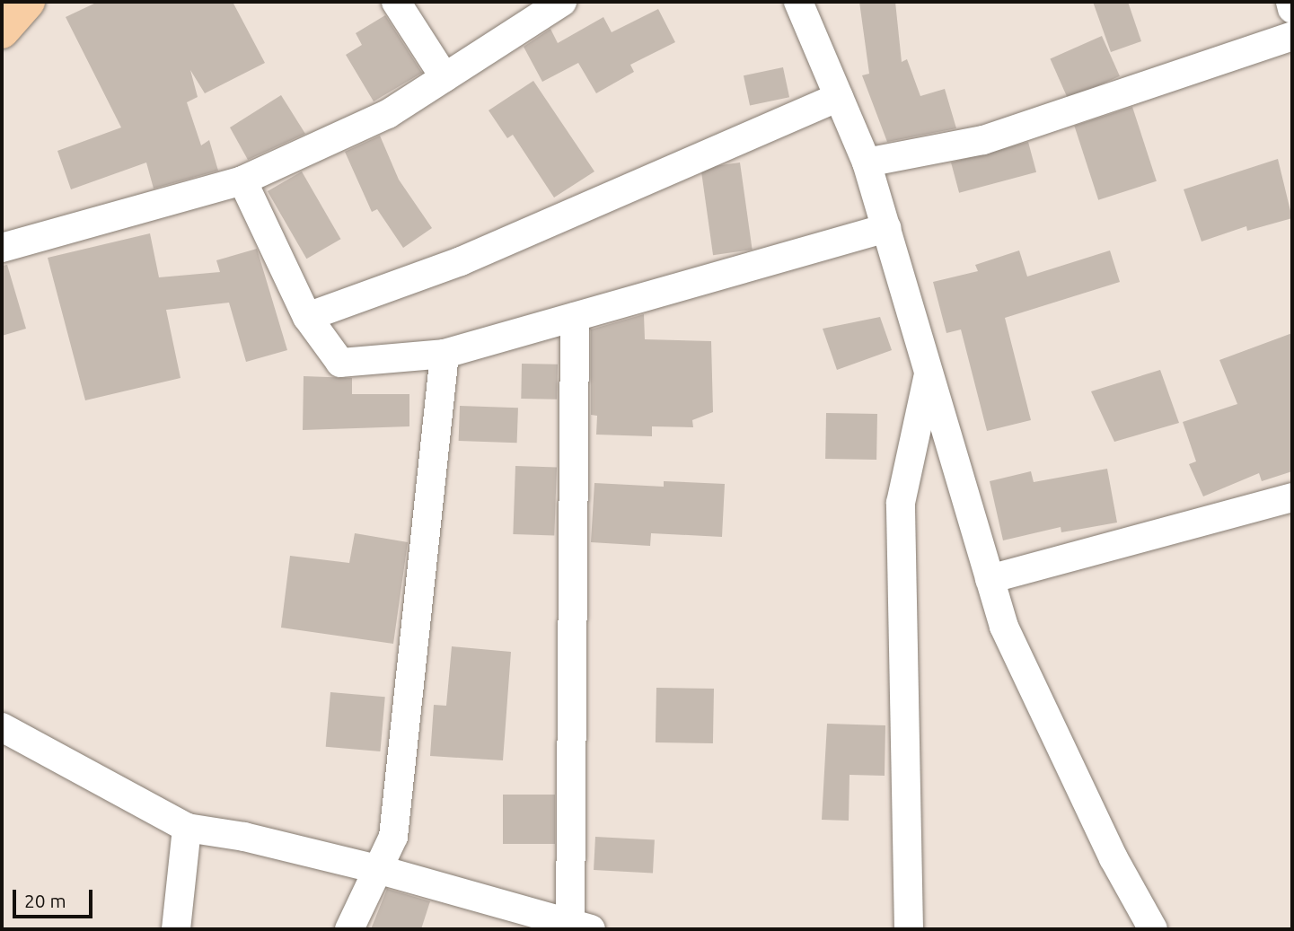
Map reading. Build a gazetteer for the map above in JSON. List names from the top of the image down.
{
  "scale_bar": "20 m"
}
